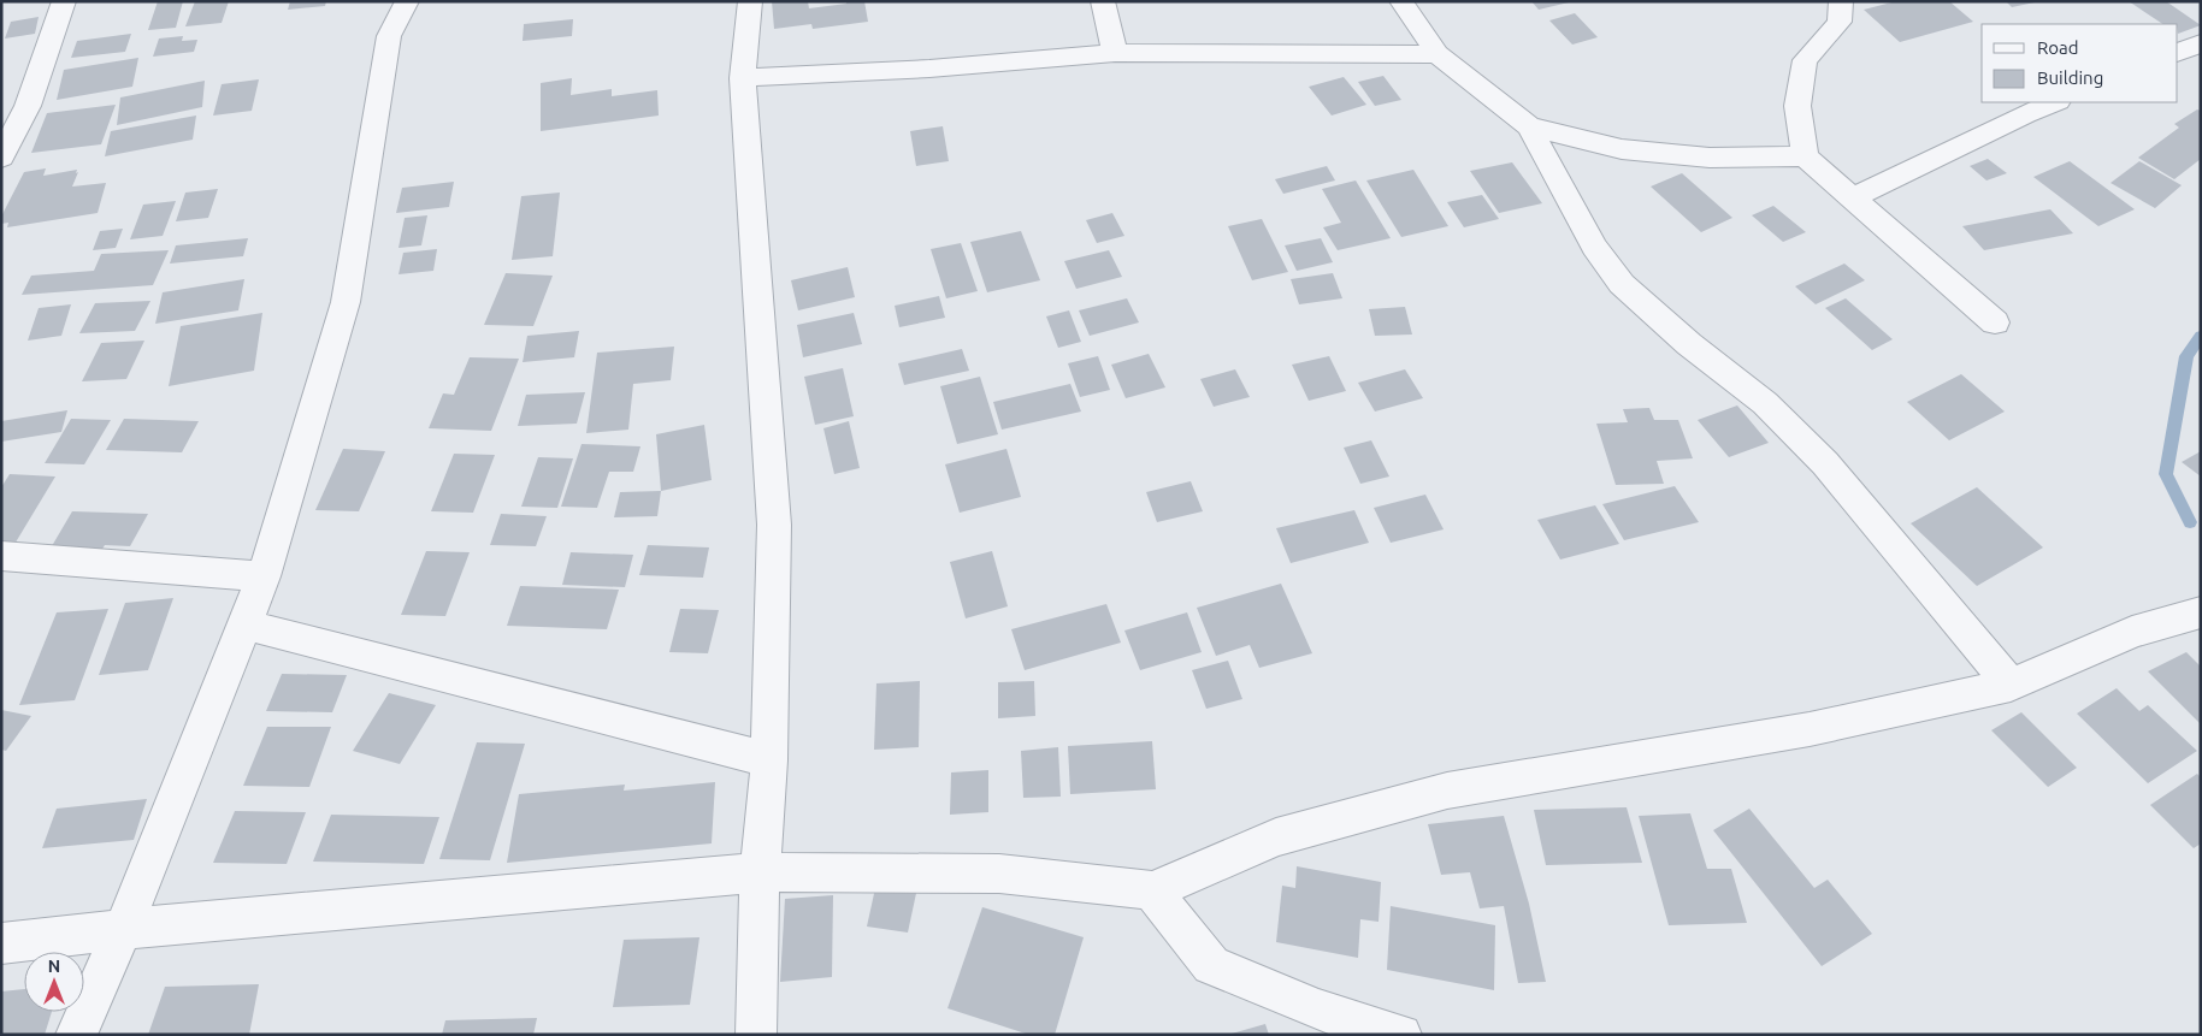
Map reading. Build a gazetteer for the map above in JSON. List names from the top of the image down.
{
  "legend": ["Road", "Building"],
  "north": "top"
}
